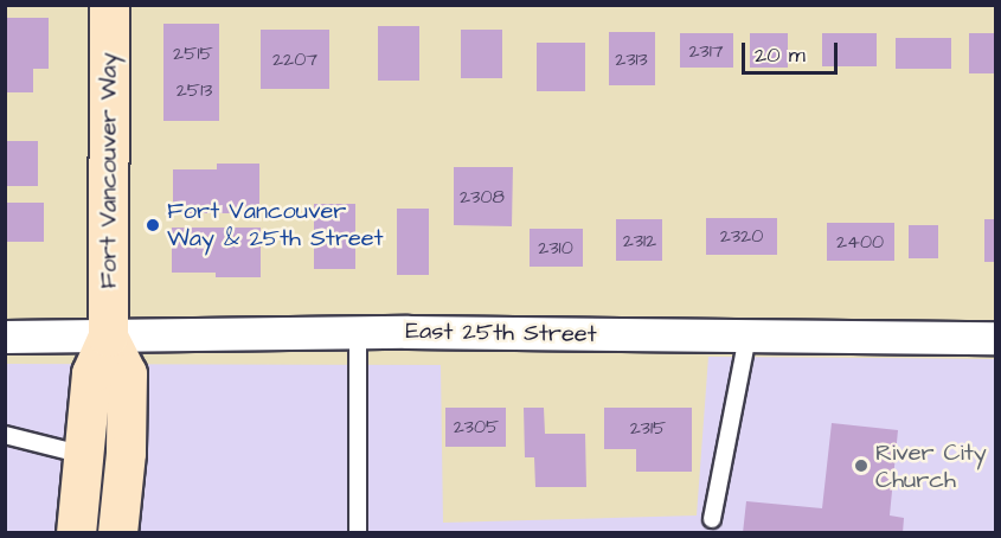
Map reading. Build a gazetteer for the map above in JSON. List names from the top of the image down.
{
  "streets": {
    "street": ["Fort Vancouver Way", "East 25th Street"]
  },
  "crossings": [
    ["Fort Vancouver Way", "East 25th Street"]
  ],
  "places": ["Fort Vancouver Way & 25th Street", "River City Church"],
  "house_numbers": [
    "2317",
    "2515",
    "2207",
    "2313",
    "2513",
    "2308",
    "2320",
    "2312",
    "2400",
    "2310",
    "2305",
    "2315"
  ],
  "scale_bar": "20 m"
}
